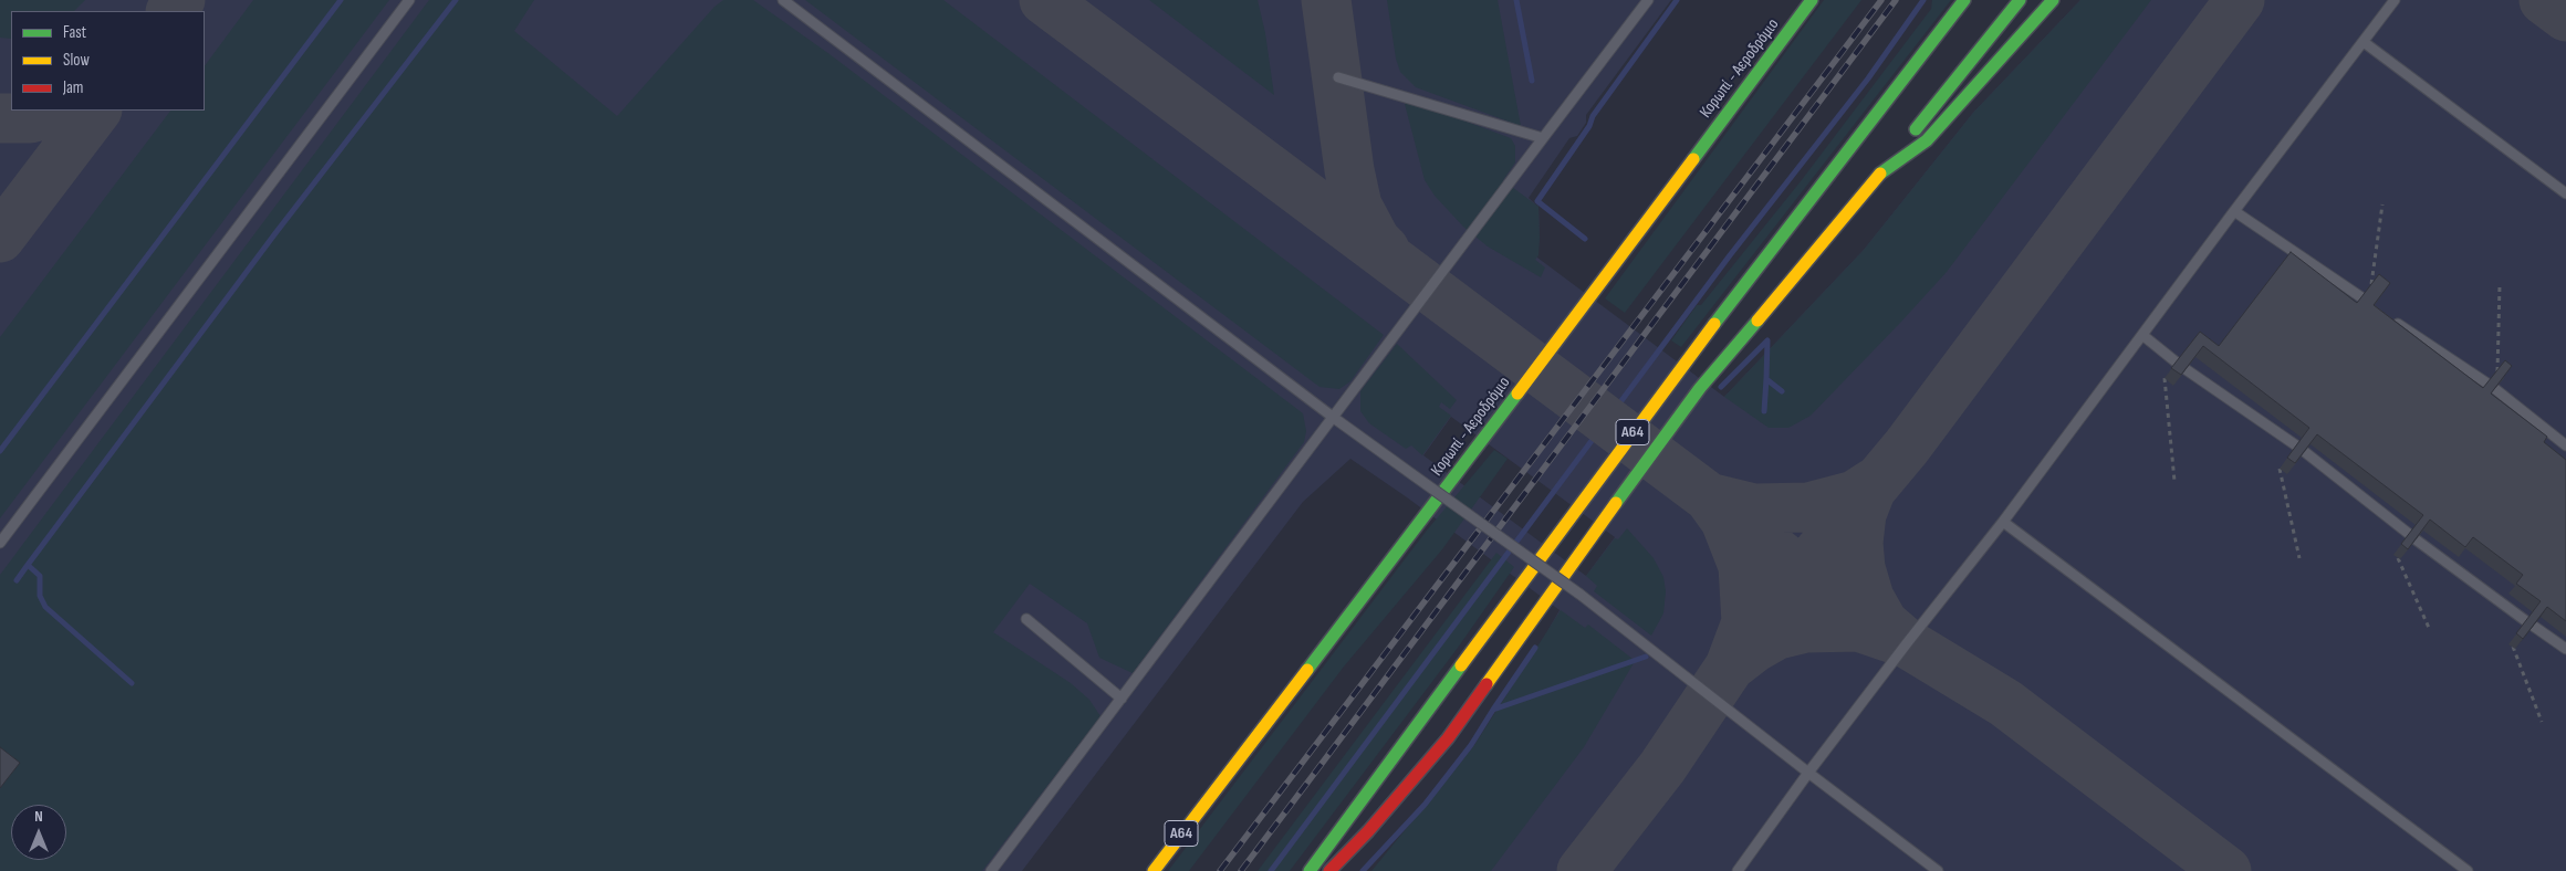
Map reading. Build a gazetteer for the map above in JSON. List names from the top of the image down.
{
  "streets": {
    "main road": ["Κορωπί - Αεροδρόμιο", "Α64"]
  },
  "legend": ["Fast", "Slow", "Jam"],
  "north": "top"
}
